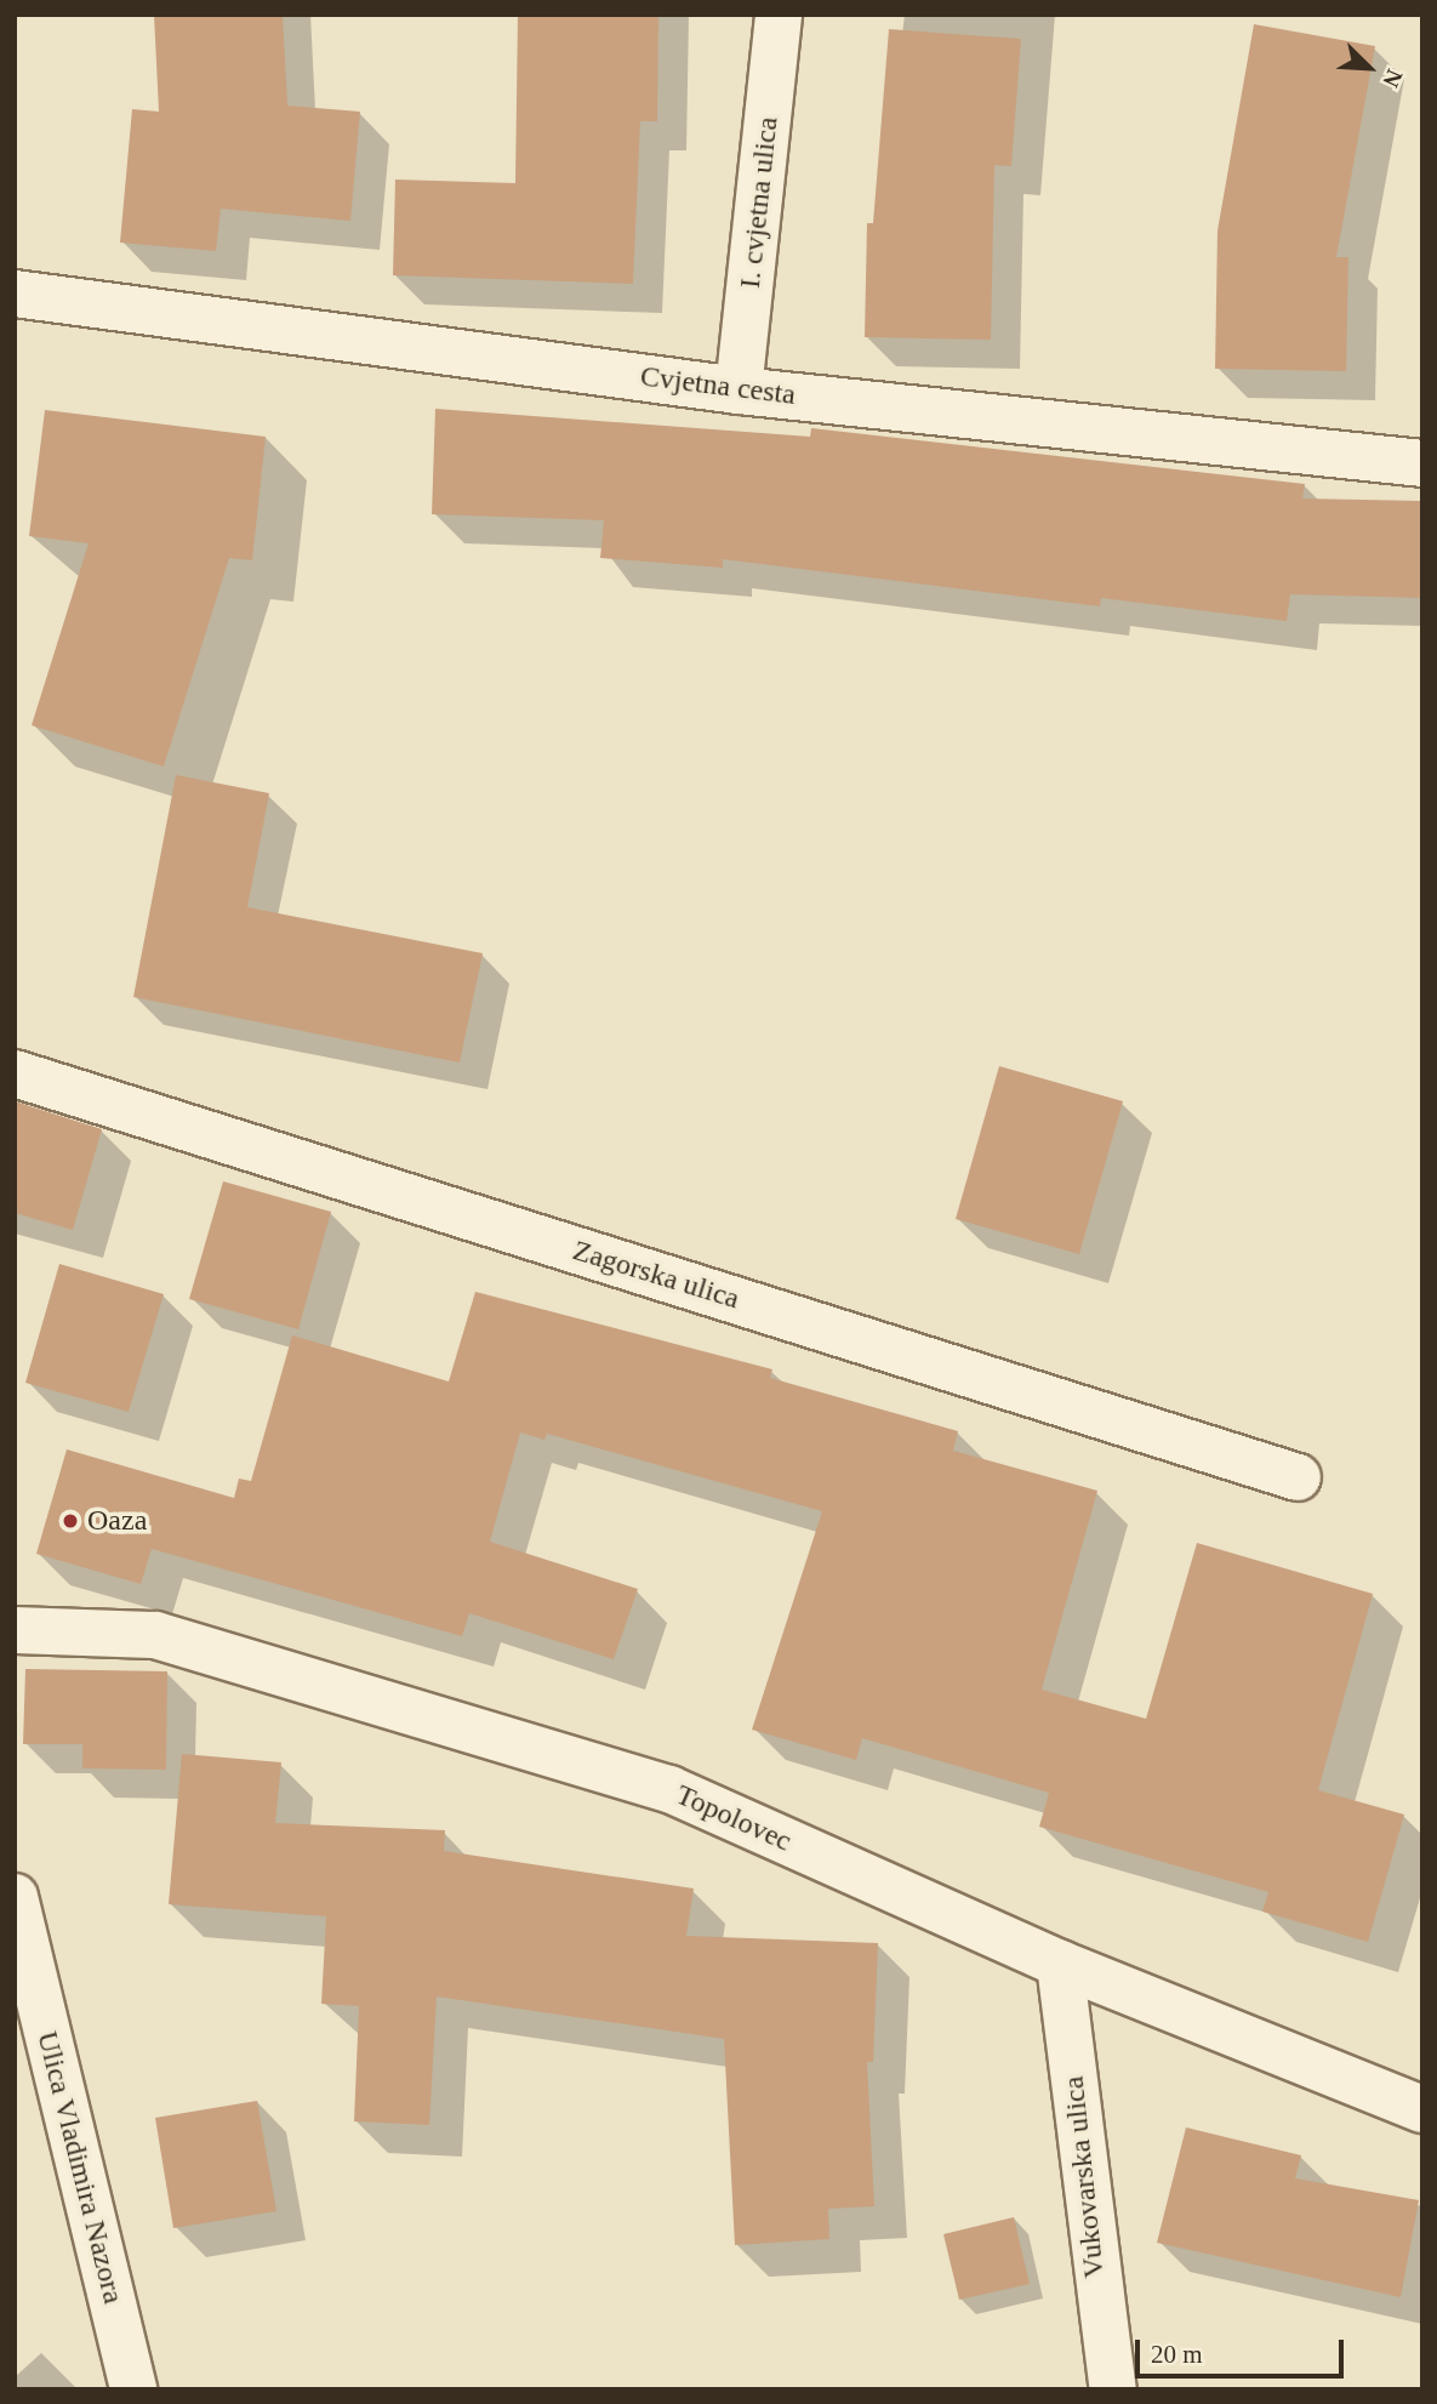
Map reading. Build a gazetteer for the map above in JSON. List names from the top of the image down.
{
  "streets": {
    "street": [
      "I. cvjetna ulica",
      "Cvjetna cesta",
      "Zagorska ulica",
      "Topolovec",
      "Ulica Vladimira Nazora",
      "Vukovarska ulica"
    ]
  },
  "crossings": [
    ["I. cvjetna ulica", "Cvjetna cesta"],
    ["Topolovec", "Vukovarska ulica"]
  ],
  "places": ["Oaza"],
  "scale_bar": "20 m",
  "north": "bottom right"
}
